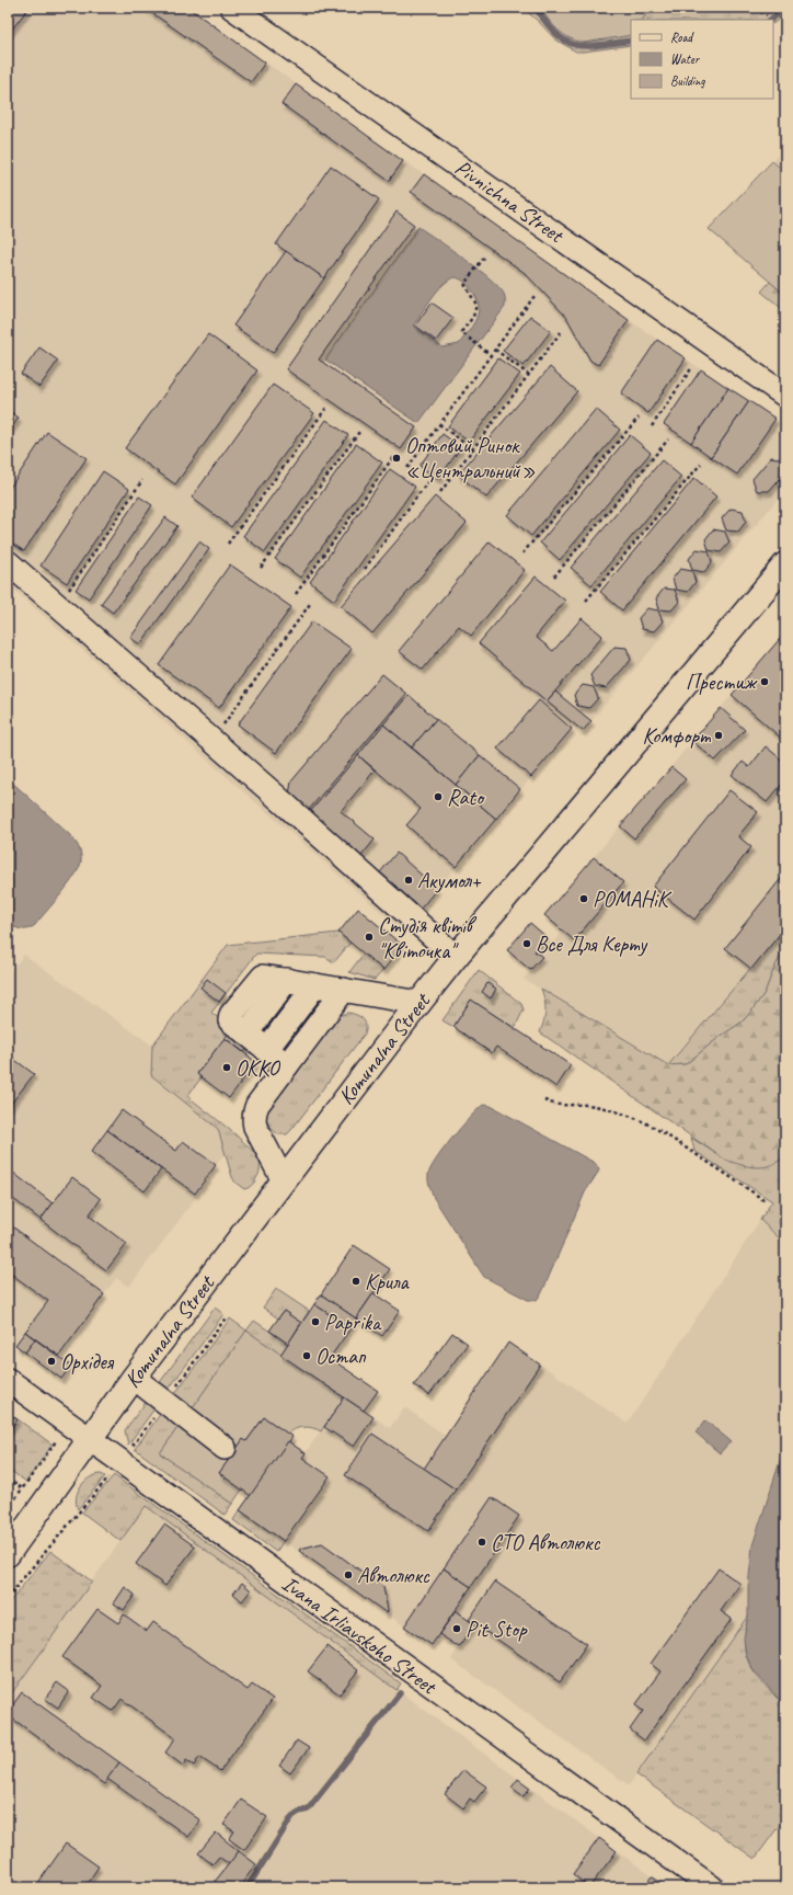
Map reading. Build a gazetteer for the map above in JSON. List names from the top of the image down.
{
  "streets": {
    "main road": ["Komunalna Street"],
    "street": ["Pivnichna Street", "Ivana Irliavskoho Street"]
  },
  "crossings": [
    ["Komunalna Street", "Ivana Irliavskoho Street"]
  ],
  "places": [
    "Оптовий Ринок «Центральний»",
    "Престиж",
    "Комфорт",
    "Rato",
    "Акумол+",
    "РОМАНіК",
    "Студія квітів \"Квіточка\"",
    "Все Для Керту",
    "OKKO",
    "Крила",
    "Paprika",
    "Остап",
    "Орхідея",
    "СТО Автолюкс",
    "Автолюкс",
    "Pit Stop"
  ],
  "legend": ["Road", "Water", "Building"]
}
